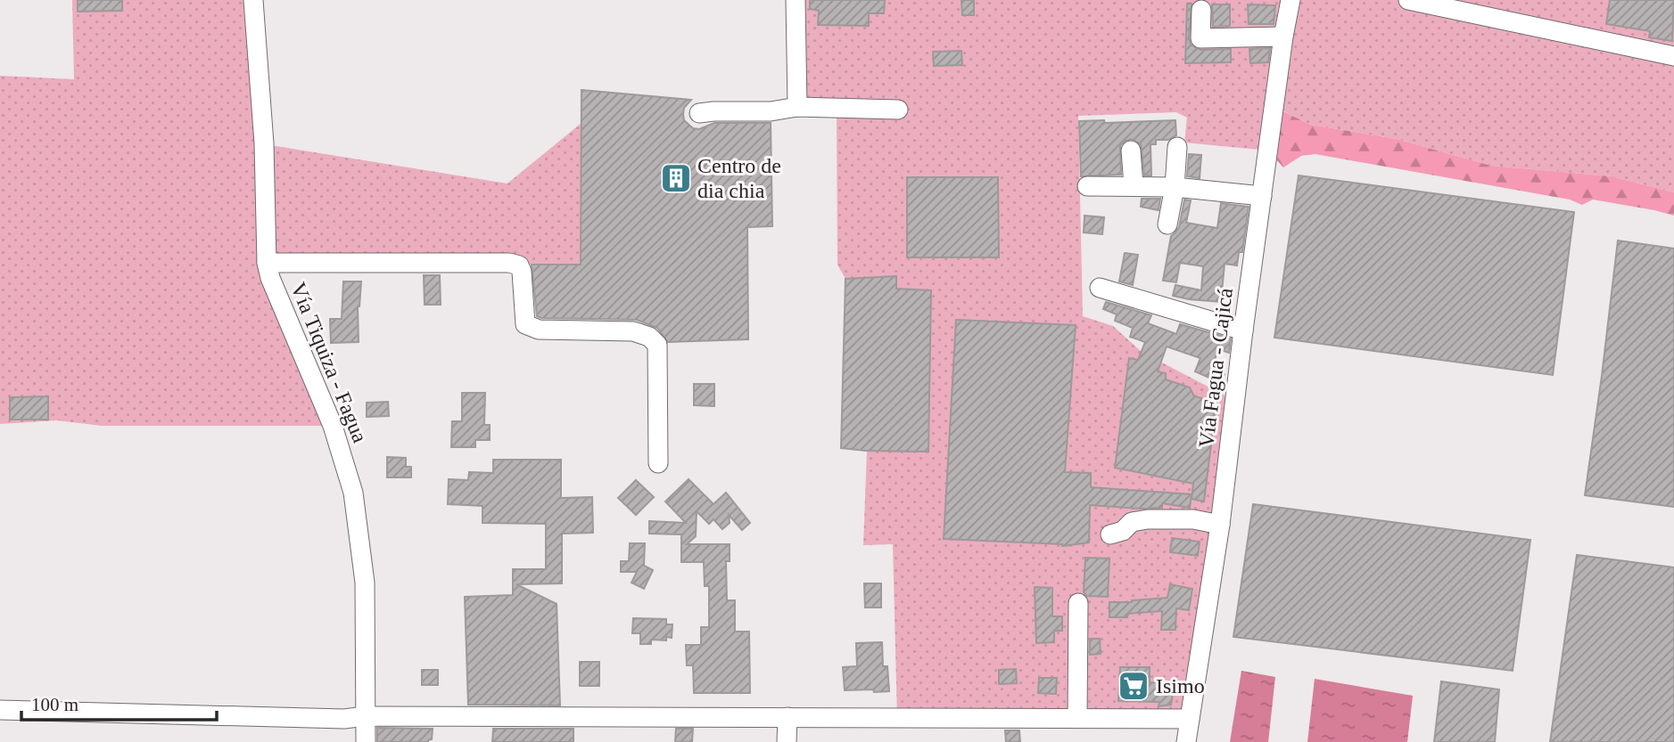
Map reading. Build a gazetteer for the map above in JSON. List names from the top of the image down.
{
  "streets": {
    "street": ["Vía Tiquiza - Fagua", "Vía Fagua - Cajicá"]
  },
  "places": {
    "building": ["Centro de dia chia"],
    "supermarket": ["Isimo"]
  },
  "scale_bar": "100 m"
}
